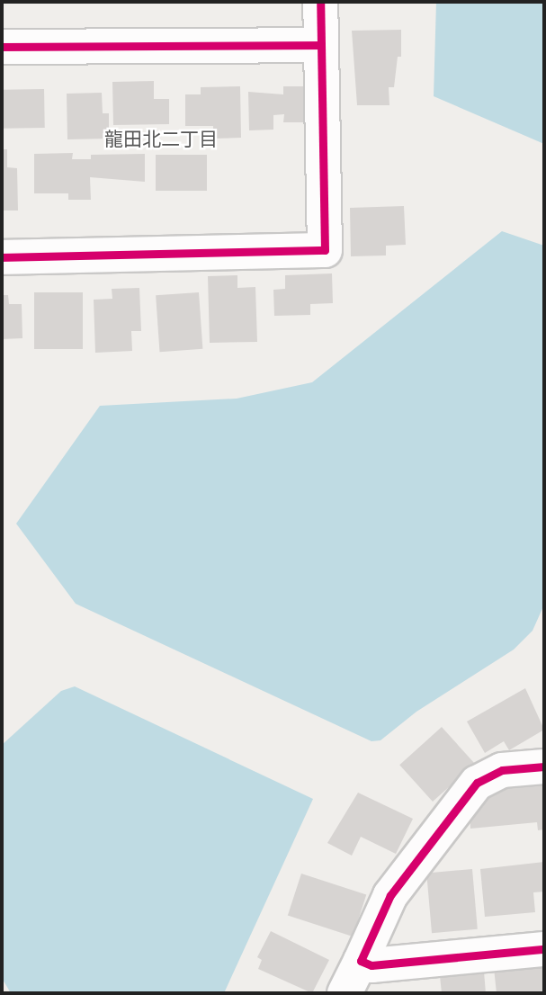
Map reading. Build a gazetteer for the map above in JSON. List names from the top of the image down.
{
  "districts": ["龍田北二丁目"]
}
